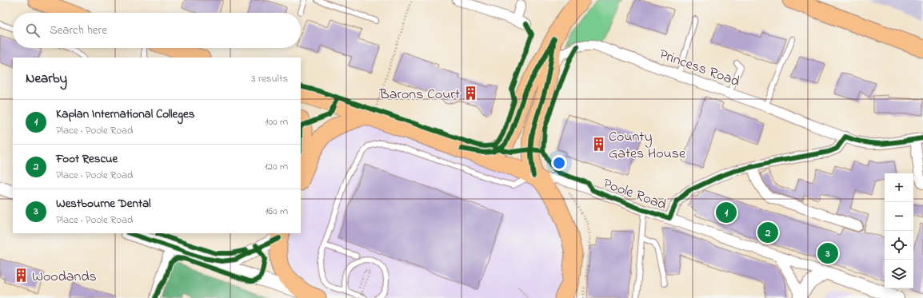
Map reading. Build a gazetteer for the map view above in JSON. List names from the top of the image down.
{
  "streets": {
    "street": ["Princess Road", "Poole Road"]
  },
  "places": {
    "building": ["Barons Court", "County Gates House", "Woodands"]
  },
  "page": {
    "search": "Search here",
    "heading": ["Nearby", "3 results"],
    "list": [
      {
        "mark": "1",
        "name": "Kaplan International Colleges",
        "note": "Place · Poole Road",
        "value": "100 m"
      },
      {
        "mark": "2",
        "name": "Foot Rescue",
        "note": "Place · Poole Road",
        "value": "120 m"
      },
      {
        "mark": "3",
        "name": "Westbourne Dental",
        "note": "Place · Poole Road",
        "value": "160 m"
      }
    ],
    "map_buttons": ["+", "−"],
    "pins": ["1", "2", "3"]
  }
}
